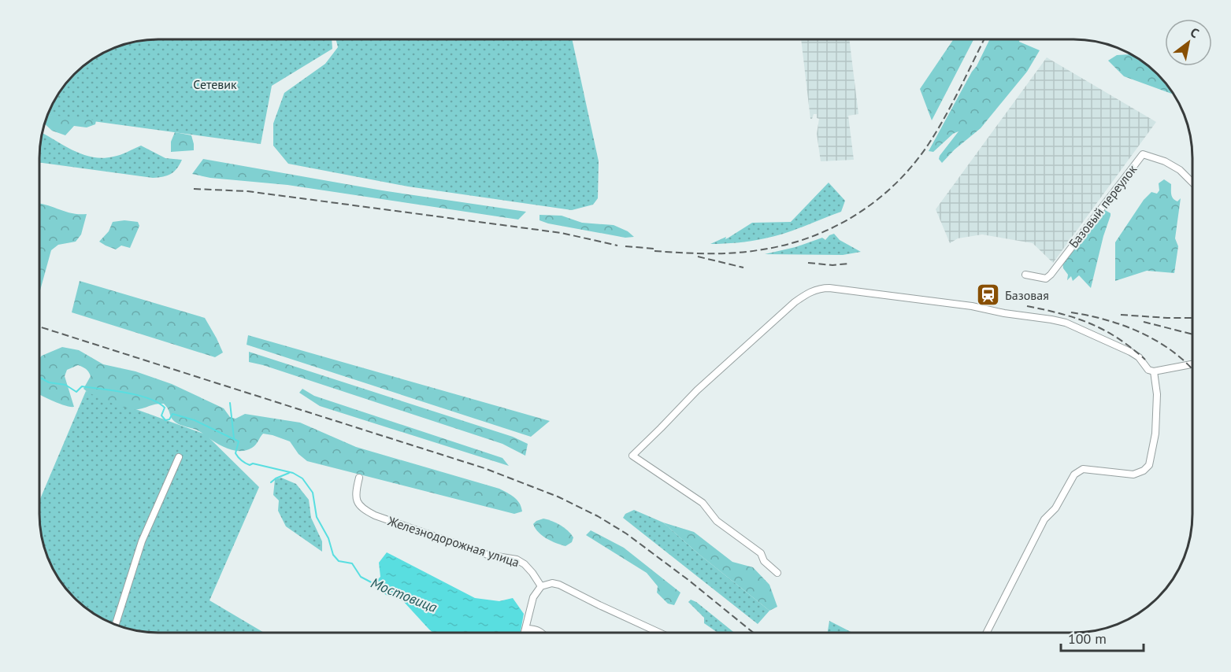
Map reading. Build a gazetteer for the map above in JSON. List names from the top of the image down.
{
  "streets": {
    "street": ["Базовый переулок", "Железнодорожная улица"]
  },
  "water": ["Мостовица"],
  "parks": ["Сетевик"],
  "places": {
    "station": ["Базовая"]
  },
  "scale_bar": "100 m",
  "north": "top right"
}
